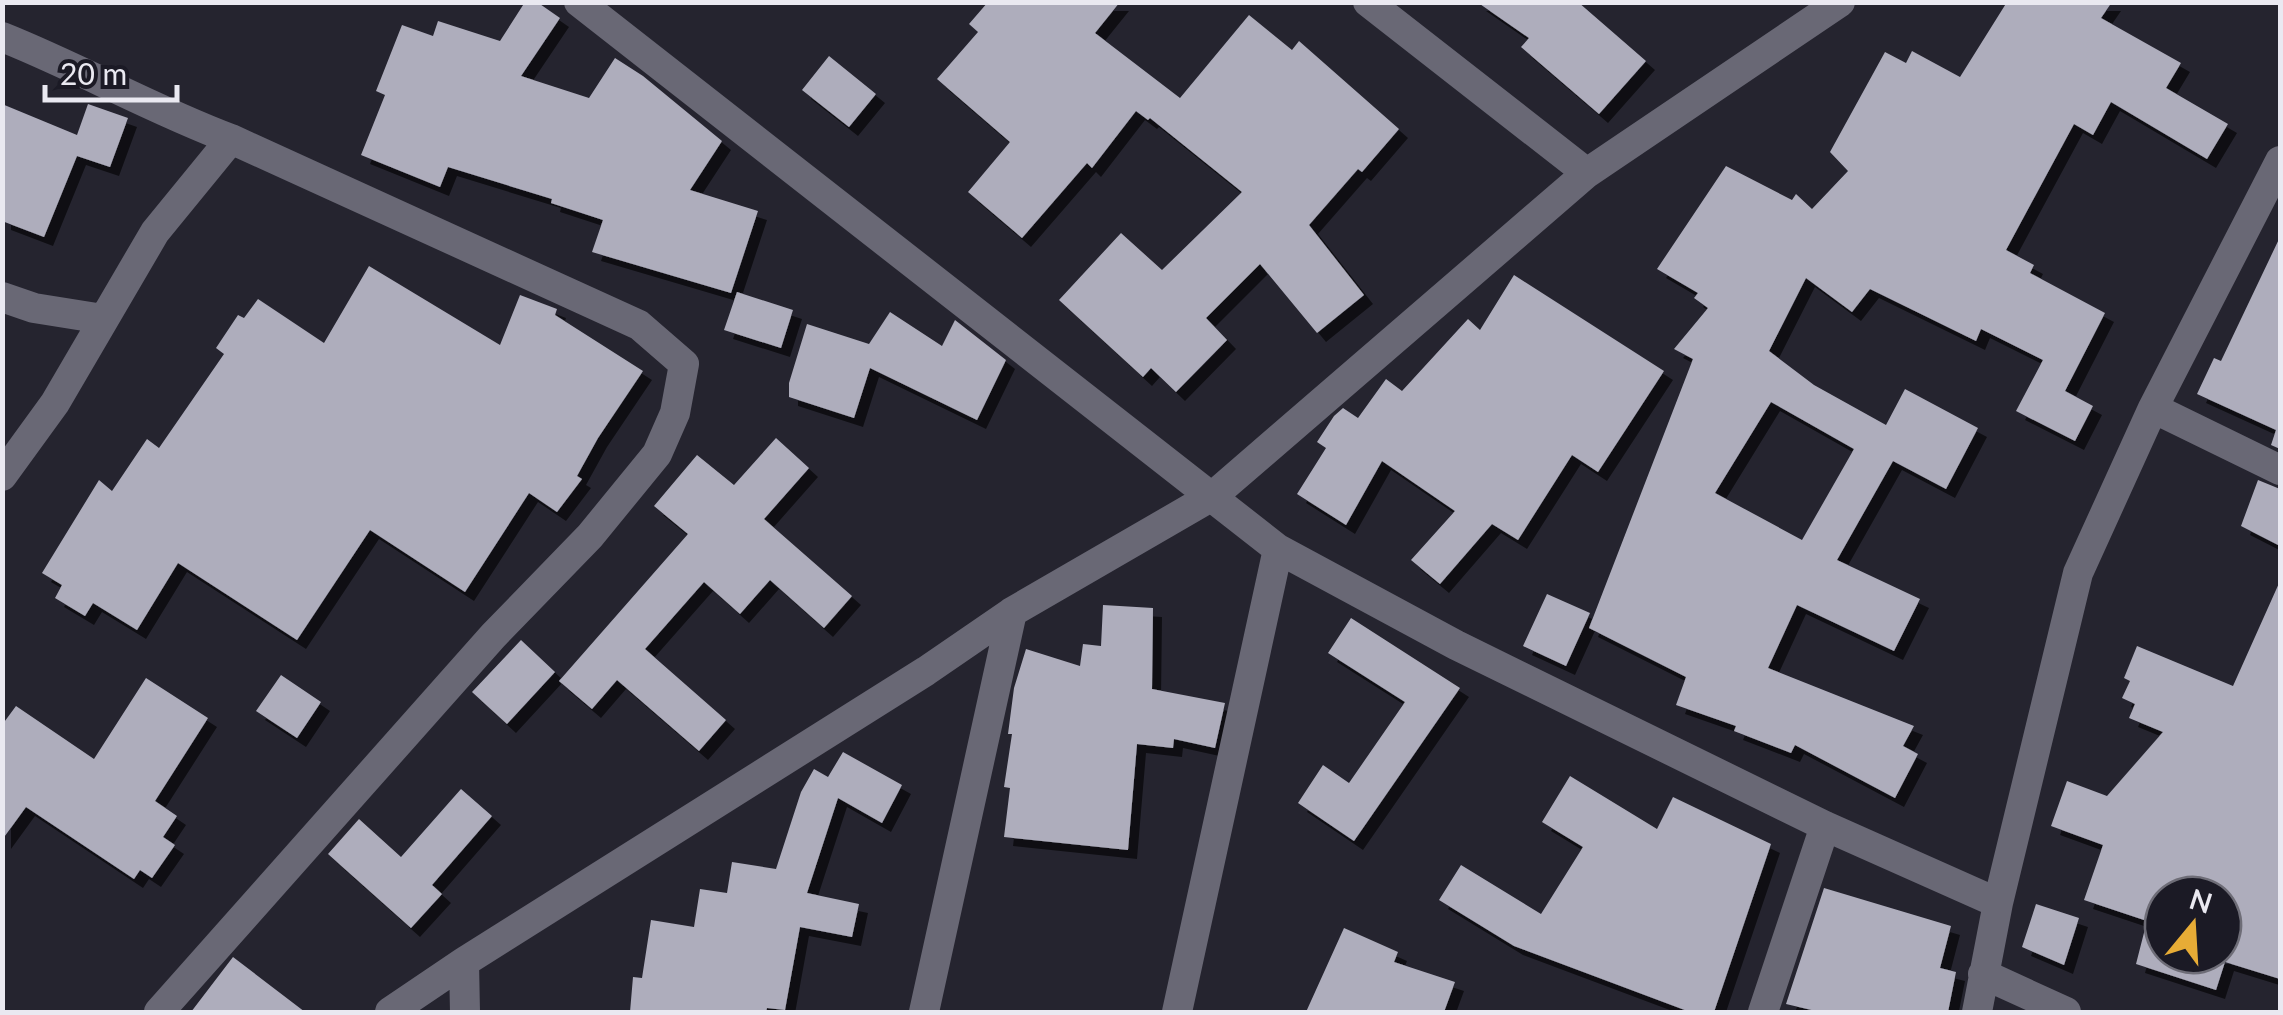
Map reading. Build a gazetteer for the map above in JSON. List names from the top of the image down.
{
  "scale_bar": "20 m",
  "north": "top"
}
